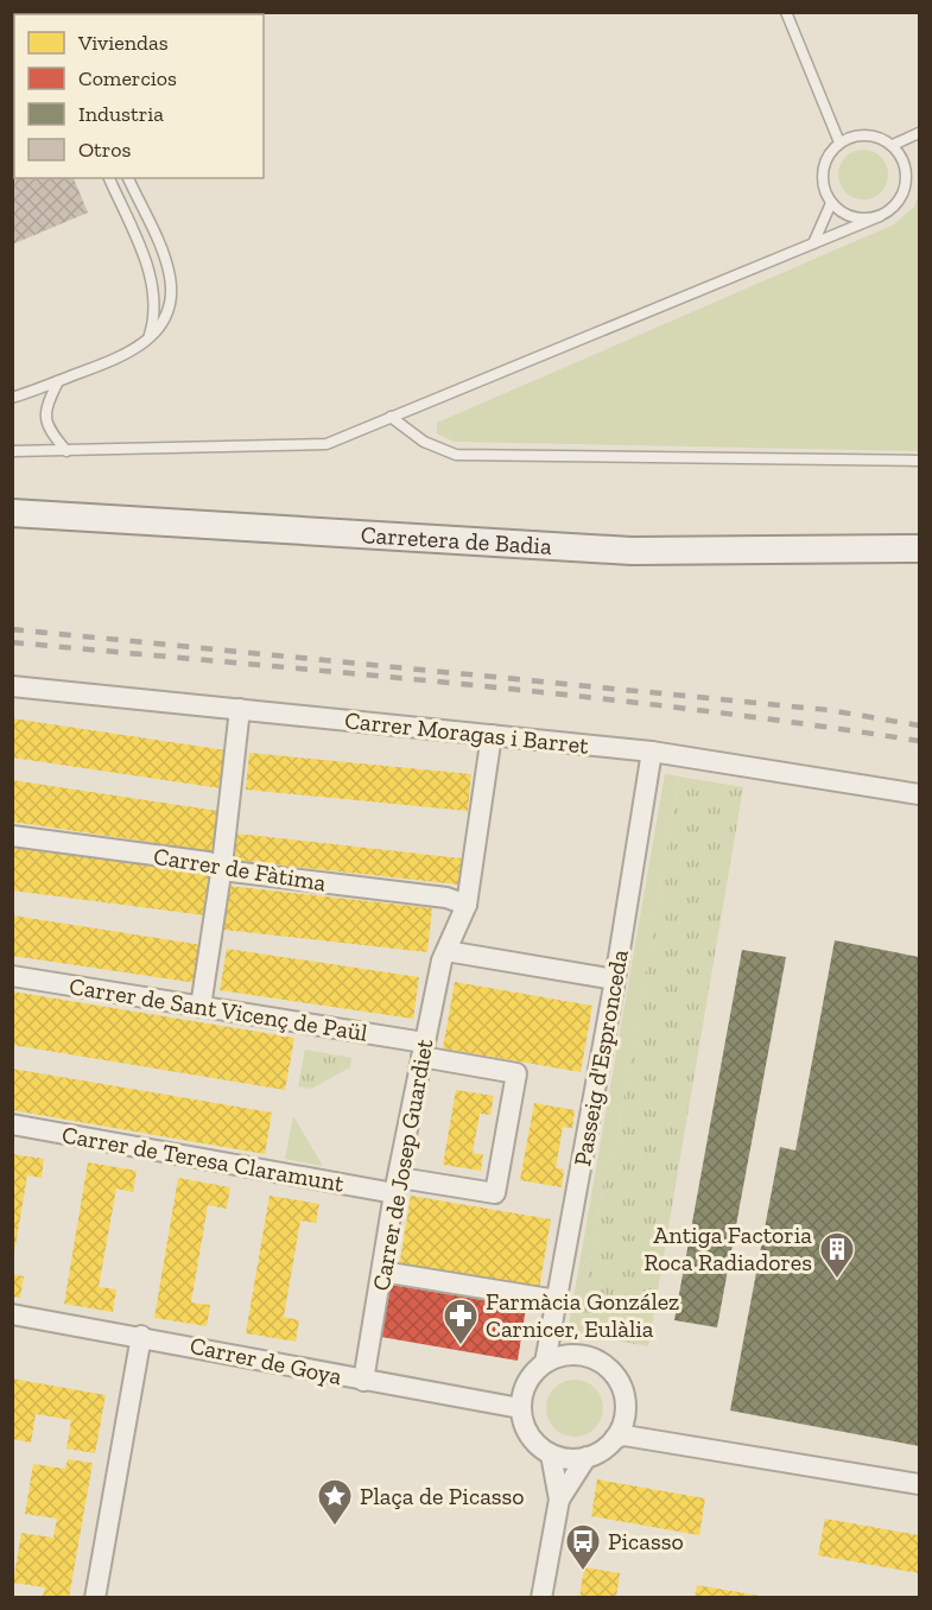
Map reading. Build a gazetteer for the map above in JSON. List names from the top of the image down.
{
  "streets": {
    "street": [
      "Carretera de Badia",
      "Carrer Moragas i Barret",
      "Carrer de Fàtima",
      "Carrer de Sant Vicenç de Paül",
      "Passeig d'Espronceda",
      "Carrer de Teresa Claramunt",
      "Carrer de Josep Guardiet",
      "Carrer de Goya"
    ]
  },
  "crossings": [
    ["Carrer Moragas i Barret", "Passeig d'Espronceda"],
    ["Carrer Moragas i Barret", "Carrer de Josep Guardiet"],
    ["Carrer de Fàtima", "Carrer de Josep Guardiet"],
    ["Carrer de Sant Vicenç de Paül", "Carrer de Teresa Claramunt"],
    ["Carrer de Sant Vicenç de Paül", "Carrer de Josep Guardiet"],
    ["Passeig d'Espronceda", "Carrer de Goya"],
    ["Carrer de Teresa Claramunt", "Carrer de Josep Guardiet"],
    ["Carrer de Josep Guardiet", "Carrer de Goya"]
  ],
  "places": {
    "building": ["Antiga Factoria Roca Radiadores"],
    "pharmacy": ["Farmàcia González Carnicer, Eulàlia"],
    "place": ["Plaça de Picasso"],
    "bus stop": ["Picasso"]
  },
  "legend": [
    "Viviendas",
    "Comercios",
    "Industria",
    "Otros"
  ]
}
